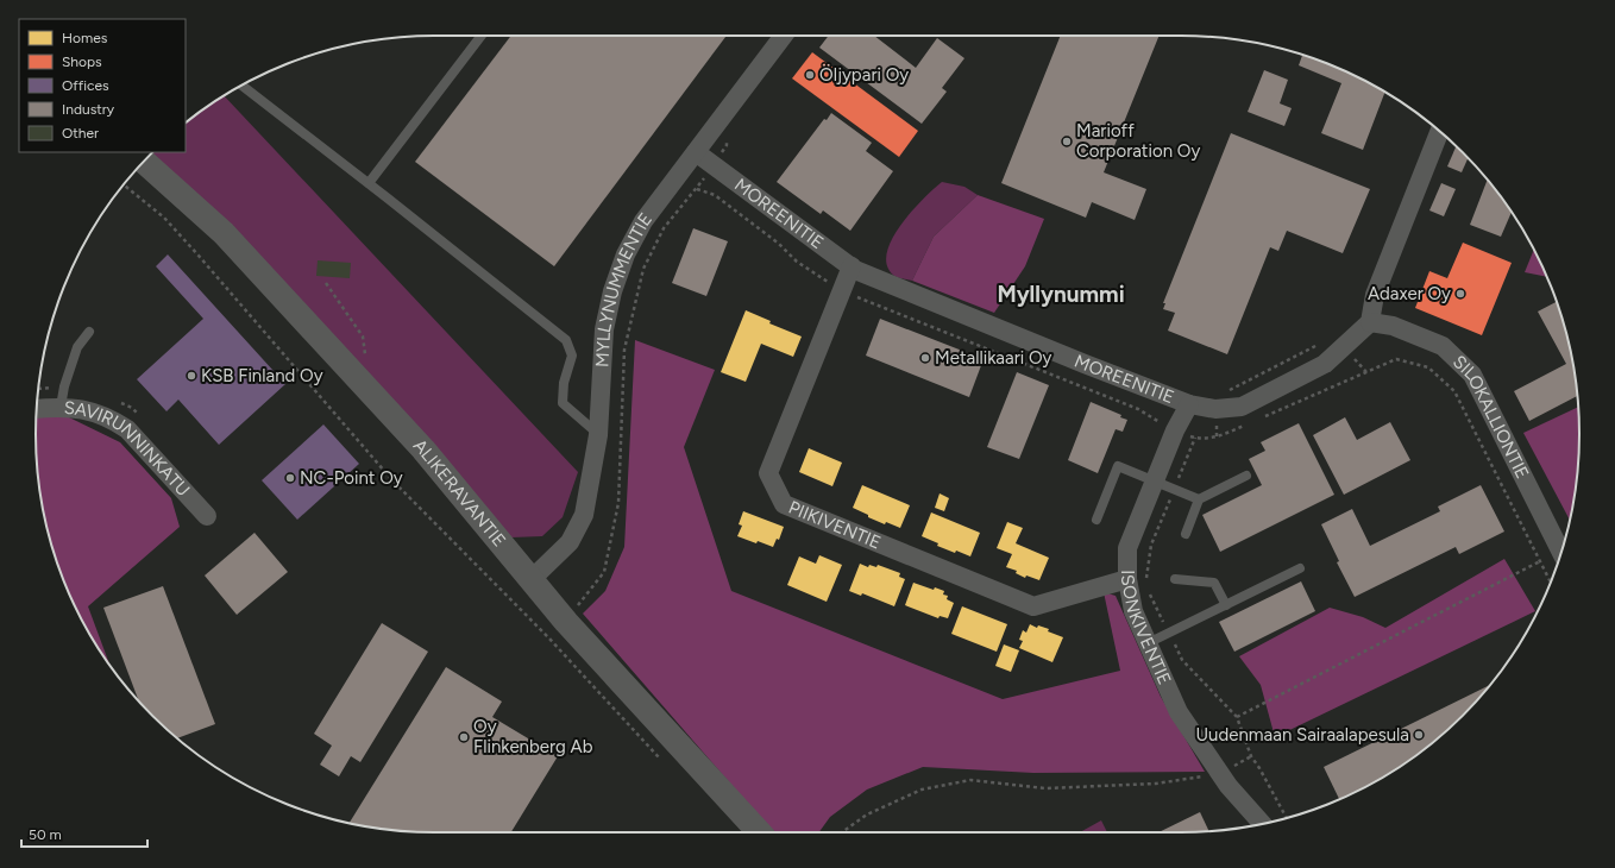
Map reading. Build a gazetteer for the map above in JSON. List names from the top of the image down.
{
  "streets": {
    "street": [
      "MOREENITIE",
      "MYLLYNUMMENTIE",
      "SILOKALLIONTIE",
      "SAVIRUNNINKATU",
      "ALIKERAVANTIE",
      "PIIKIVENTIE",
      "ISONKIVENTIE"
    ]
  },
  "crossings": [
    ["MOREENITIE", "MYLLYNUMMENTIE"],
    ["MOREENITIE", "SILOKALLIONTIE"],
    ["MOREENITIE", "PIIKIVENTIE"],
    ["MOREENITIE", "ISONKIVENTIE"],
    ["MYLLYNUMMENTIE", "ALIKERAVANTIE"],
    ["PIIKIVENTIE", "ISONKIVENTIE"]
  ],
  "districts": ["Myllynummi"],
  "places": [
    "Öljypari Oy",
    "Marioff Corporation Oy",
    "Adaxer Oy",
    "Metallikaari Oy",
    "KSB Finland Oy",
    "NC-Point Oy",
    "Uudenmaan Sairaalapesula",
    "Oy Flinkenberg Ab"
  ],
  "legend": [
    "Homes",
    "Shops",
    "Offices",
    "Industry",
    "Other"
  ],
  "scale_bar": "50 m"
}
